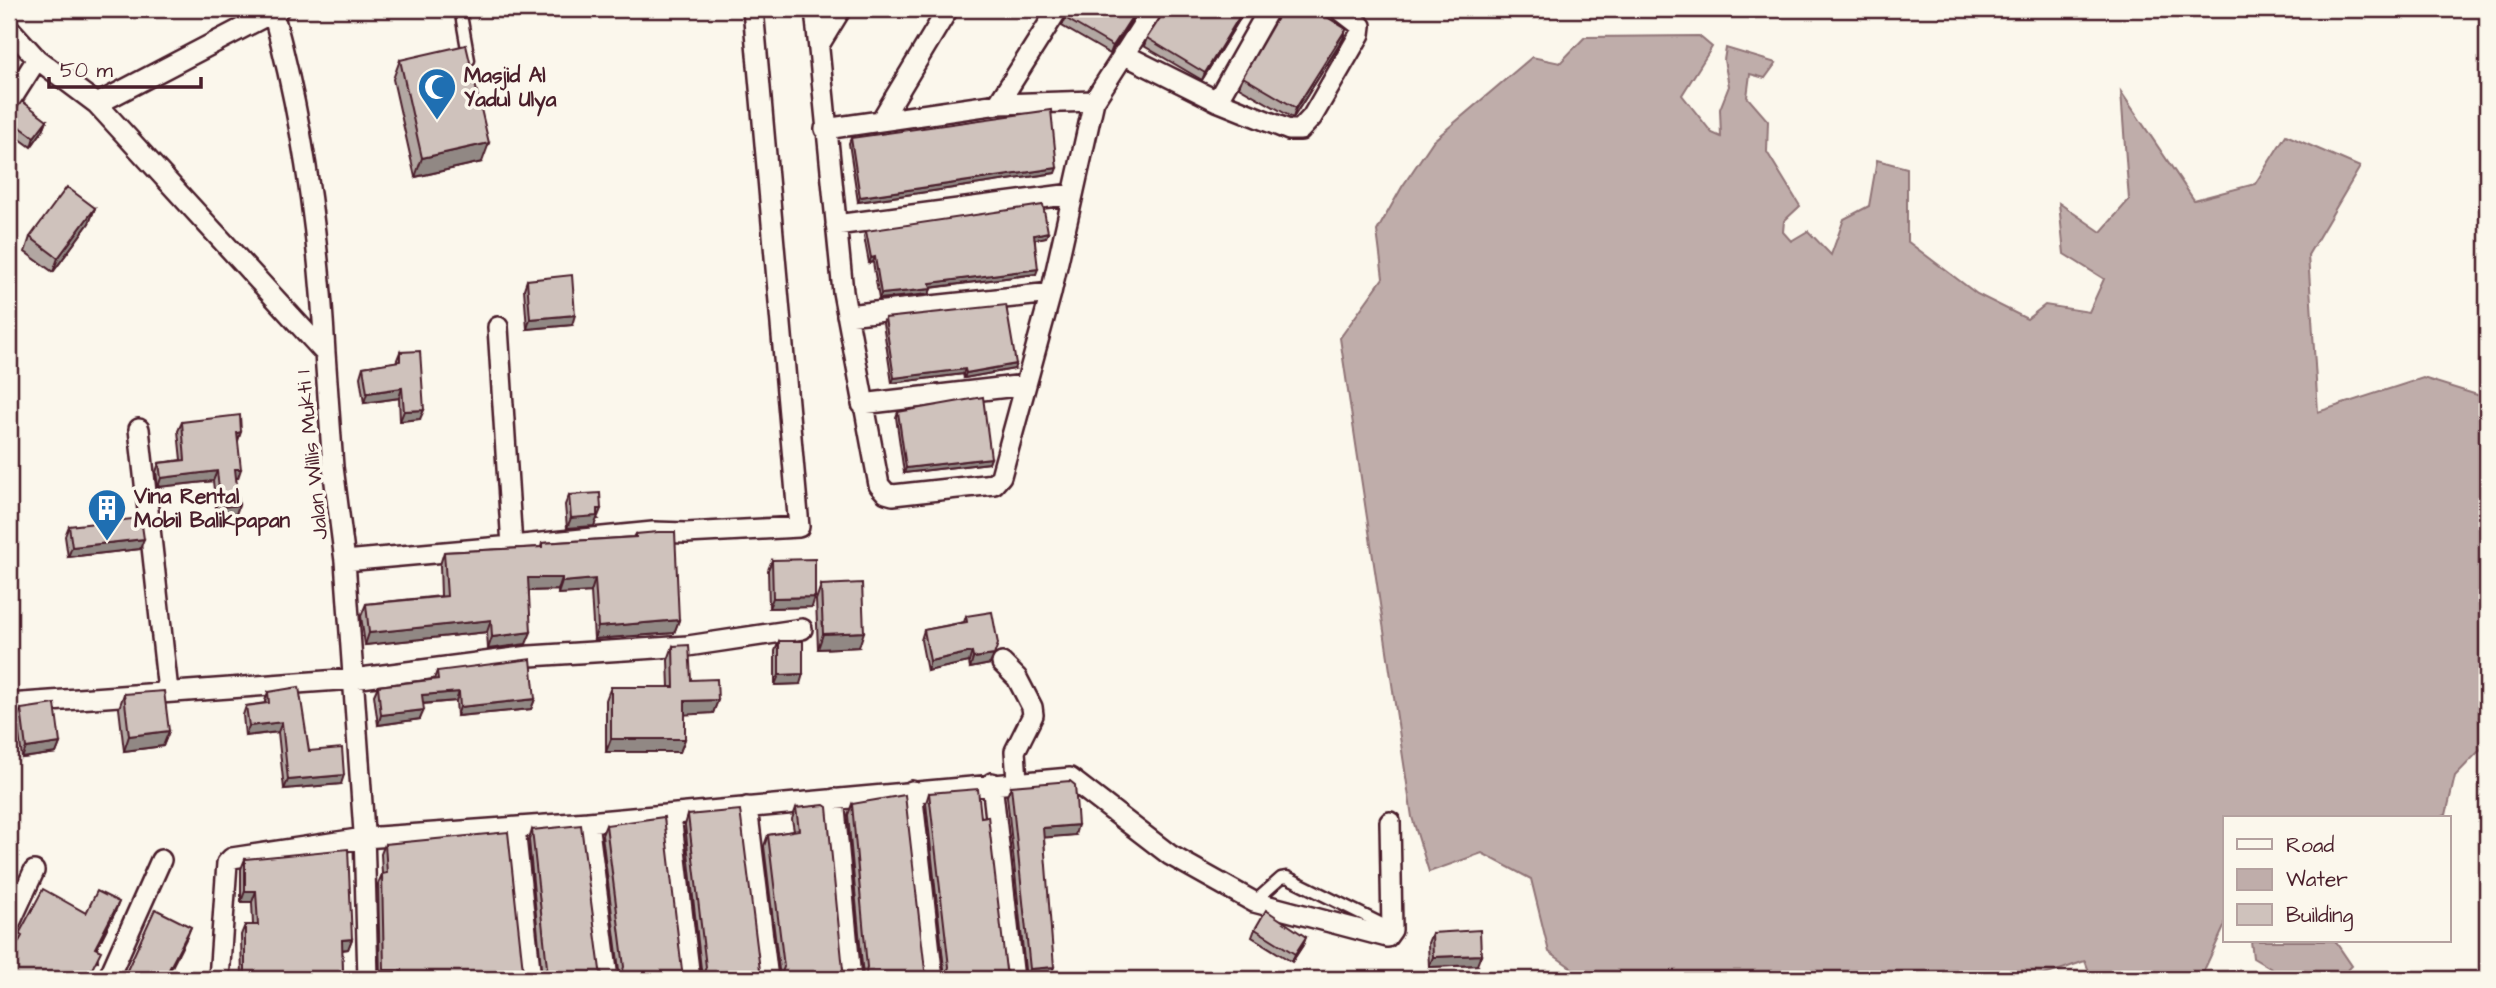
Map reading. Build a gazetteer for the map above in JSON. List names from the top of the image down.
{
  "streets": {
    "street": ["Jalan Willis Mukti 1"]
  },
  "places": {
    "mosque": ["Masjid Al Yadul Ulya"],
    "building": ["Vina Rental Mobil Balikpapan"]
  },
  "legend": ["Road", "Water", "Building"],
  "scale_bar": "50 m"
}
